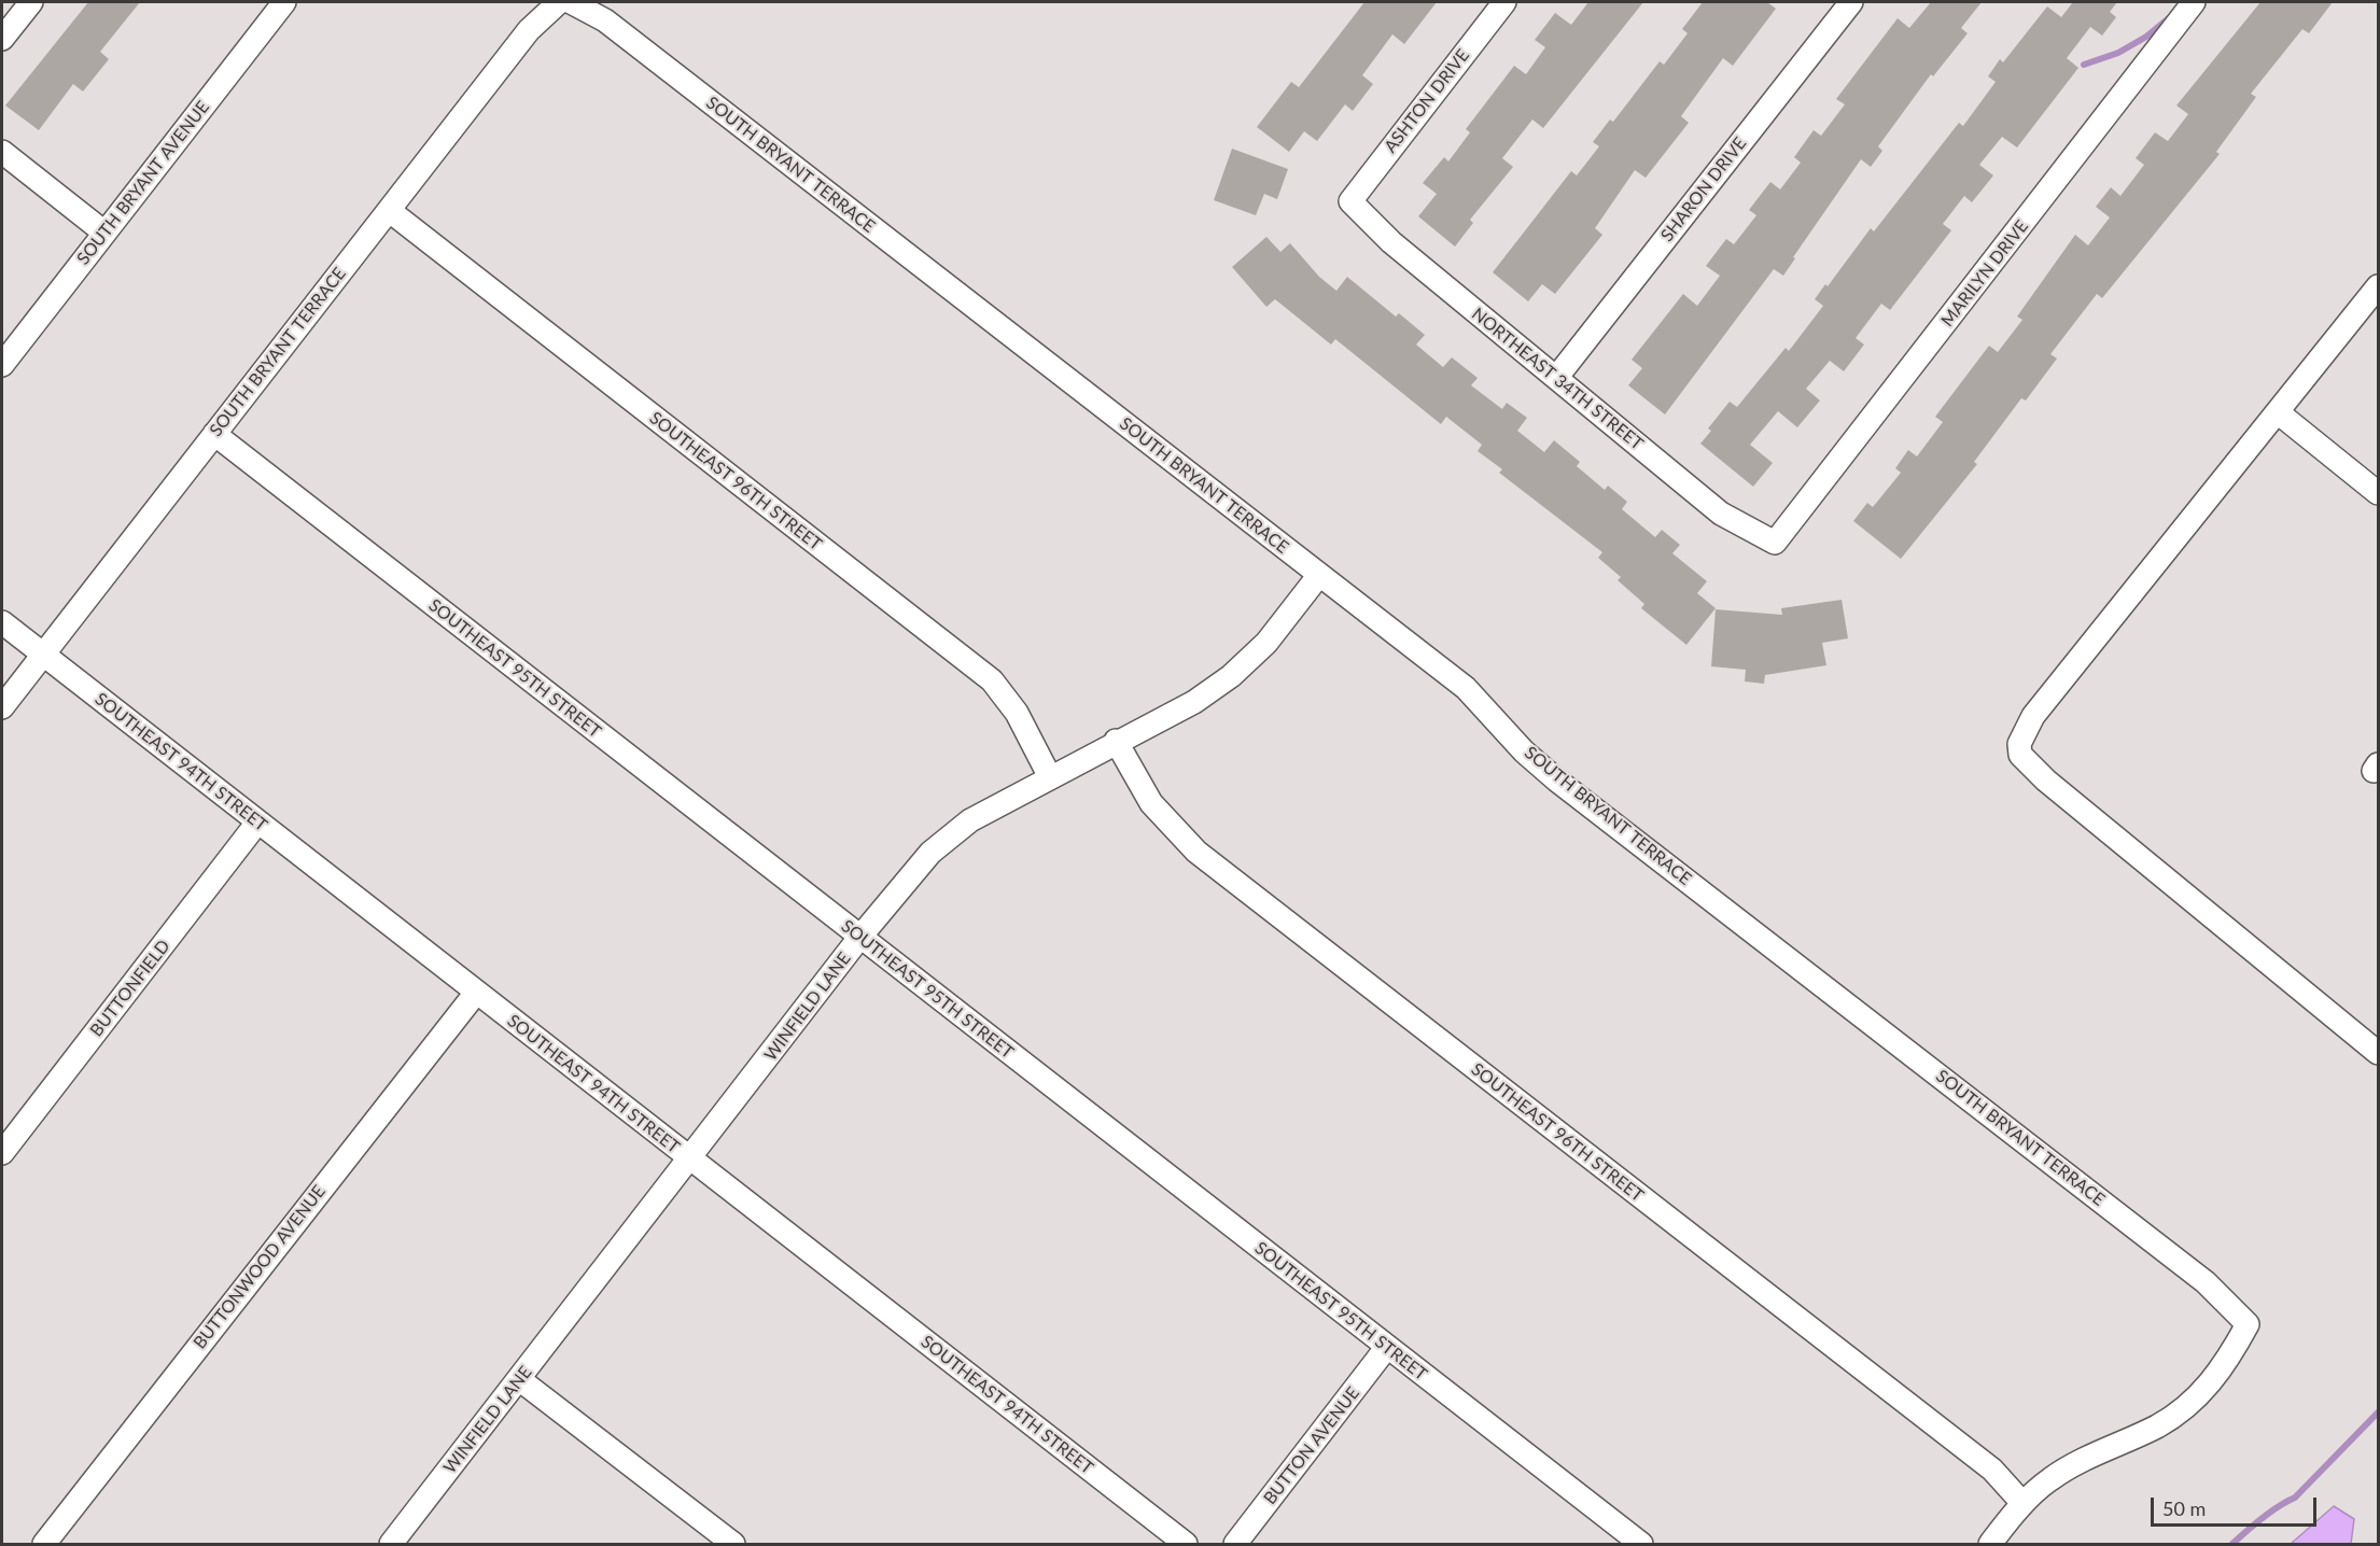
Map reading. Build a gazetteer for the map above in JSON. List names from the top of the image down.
{
  "streets": {
    "street": [
      "ASHTON DRIVE",
      "SOUTH BRYANT TERRACE",
      "SOUTH BRYANT AVENUE",
      "SHARON DRIVE",
      "MARILYN DRIVE",
      "NORTHEAST 34TH STREET",
      "SOUTHEAST 96TH STREET",
      "SOUTHEAST 95TH STREET",
      "SOUTHEAST 94TH STREET",
      "BUTTONFIELD",
      "WINFIELD LANE",
      "BUTTONWOOD AVENUE",
      "BUTTON AVENUE"
    ]
  },
  "crossings": [
    ["ASHTON DRIVE", "NORTHEAST 34TH STREET"],
    ["SOUTH BRYANT TERRACE", "SOUTHEAST 96TH STREET"],
    ["SOUTH BRYANT TERRACE", "SOUTHEAST 95TH STREET"],
    ["SOUTH BRYANT TERRACE", "SOUTHEAST 94TH STREET"],
    ["SOUTH BRYANT TERRACE", "WINFIELD LANE"],
    ["SHARON DRIVE", "NORTHEAST 34TH STREET"],
    ["MARILYN DRIVE", "NORTHEAST 34TH STREET"],
    ["SOUTHEAST 96TH STREET", "WINFIELD LANE"],
    ["SOUTHEAST 95TH STREET", "WINFIELD LANE"],
    ["SOUTHEAST 95TH STREET", "BUTTON AVENUE"],
    ["SOUTHEAST 94TH STREET", "BUTTONFIELD"],
    ["SOUTHEAST 94TH STREET", "WINFIELD LANE"],
    ["SOUTHEAST 94TH STREET", "BUTTONWOOD AVENUE"]
  ],
  "scale_bar": "50 m"
}
